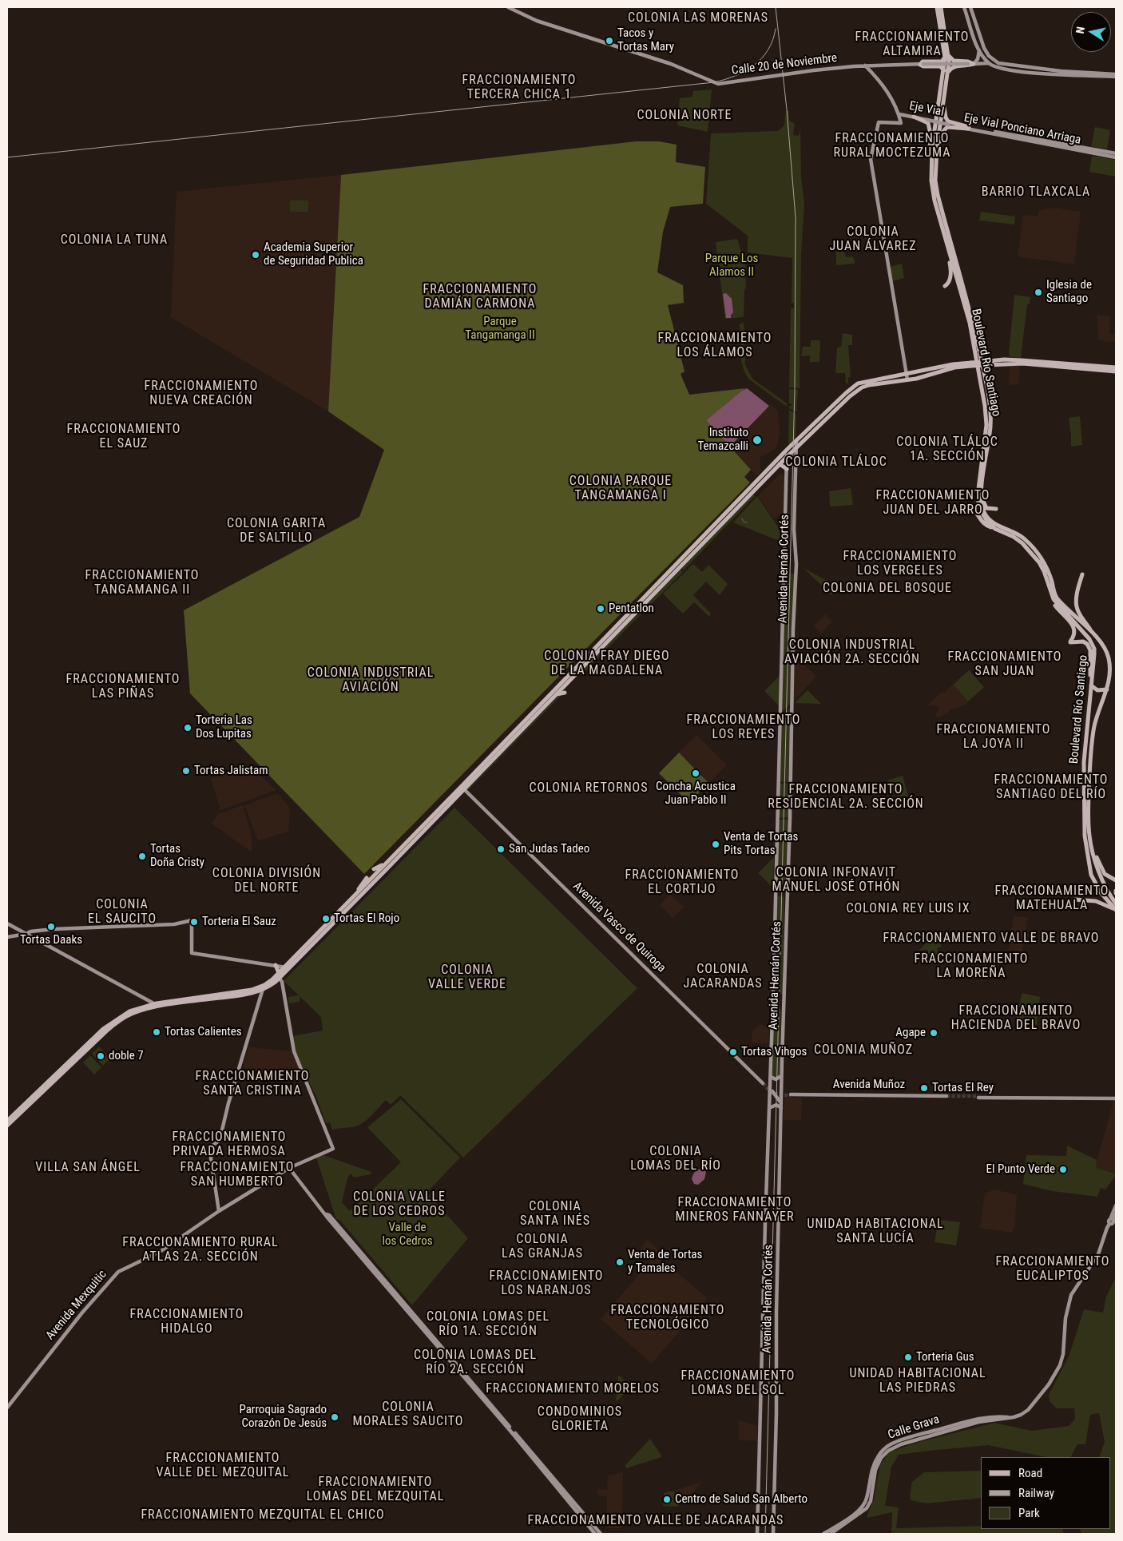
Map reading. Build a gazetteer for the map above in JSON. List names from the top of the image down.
{
  "streets": {
    "main road": [
      "Calle 20 de Noviembre",
      "Eje Vial",
      "Eje Vial Ponciano Arriaga",
      "Boulevard Río Santiago",
      "Avenida Hernán Cortés",
      "Avenida Vasco de Quiroga",
      "Avenida Muñoz",
      "Avenida Mexquitic",
      "Calle Grava"
    ]
  },
  "crossings": [
    ["Eje Vial", "Eje Vial Ponciano Arriaga"]
  ],
  "districts": [
    "COLONIA LAS MORENAS",
    "FRACCIONAMIENTO ALTAMIRA",
    "FRACCIONAMIENTO TERCERA CHICA 1",
    "COLONIA NORTE",
    "FRACCIONAMIENTO RURAL MOCTEZUMA",
    "BARRIO TLAXCALA",
    "COLONIA JUAN ÁLVAREZ",
    "COLONIA LA TUNA",
    "FRACCIONAMIENTO DAMIÁN CARMONA",
    "FRACCIONAMIENTO LOS ÁLAMOS",
    "FRACCIONAMIENTO NUEVA CREACIÓN",
    "FRACCIONAMIENTO EL SAUZ",
    "COLONIA TLÁLOC 1A. SECCIÓN",
    "COLONIA TLÁLOC",
    "COLONIA PARQUE TANGAMANGA I",
    "FRACCIONAMIENTO JUAN DEL JARRO",
    "COLONIA GARITA DE SALTILLO",
    "FRACCIONAMIENTO LOS VERGELES",
    "FRACCIONAMIENTO TANGAMANGA II",
    "COLONIA DEL BOSQUE",
    "COLONIA INDUSTRIAL AVIACIÓN 2A. SECCIÓN",
    "COLONIA FRAY DIEGO DE LA MAGDALENA",
    "FRACCIONAMIENTO SAN JUAN",
    "COLONIA INDUSTRIAL AVIACIÓN",
    "FRACCIONAMIENTO LAS PIÑAS",
    "FRACCIONAMIENTO LOS REYES",
    "FRACCIONAMIENTO LA JOYA II",
    "FRACCIONAMIENTO SANTIAGO DEL RÍO",
    "COLONIA RETORNOS",
    "FRACCIONAMIENTO RESIDENCIAL 2A. SECCIÓN",
    "COLONIA INFONAVIT MANUEL JOSÉ OTHÓN",
    "COLONIA DIVISIÓN DEL NORTE",
    "FRACCIONAMIENTO EL CORTIJO",
    "FRACCIONAMIENTO MATEHUALA",
    "COLONIA EL SAUCITO",
    "COLONIA REY LUIS IX",
    "FRACCIONAMIENTO VALLE DE BRAVO",
    "FRACCIONAMIENTO LA MOREÑA",
    "COLONIA JACARANDAS",
    "COLONIA VALLE VERDE",
    "FRACCIONAMIENTO HACIENDA DEL BRAVO",
    "COLONIA MUÑOZ",
    "FRACCIONAMIENTO SANTA CRISTINA",
    "FRACCIONAMIENTO PRIVADA HERMOSA",
    "COLONIA LOMAS DEL RÍO",
    "VILLA SAN ÁNGEL",
    "FRACCIONAMIENTO SAN HUMBERTO",
    "COLONIA VALLE DE LOS CEDROS",
    "FRACCIONAMIENTO MINEROS FANNAYER",
    "COLONIA SANTA INÉS",
    "UNIDAD HABITACIONAL SANTA LUCÍA",
    "COLONIA LAS GRANJAS",
    "FRACCIONAMIENTO RURAL ATLAS 2A. SECCIÓN",
    "FRACCIONAMIENTO EUCALIPTOS",
    "FRACCIONAMIENTO LOS NARANJOS",
    "FRACCIONAMIENTO TECNOLÓGICO",
    "FRACCIONAMIENTO HIDALGO",
    "COLONIA LOMAS DEL RÍO 1A. SECCIÓN",
    "COLONIA LOMAS DEL RÍO 2A. SECCIÓN",
    "UNIDAD HABITACIONAL LAS PIEDRAS",
    "FRACCIONAMIENTO LOMAS DEL SOL",
    "FRACCIONAMIENTO MORELOS",
    "COLONIA MORALES SAUCITO",
    "CONDOMINIOS GLORIETA",
    "FRACCIONAMIENTO VALLE DEL MEZQUITAL",
    "FRACCIONAMIENTO LOMAS DEL MEZQUITAL",
    "FRACCIONAMIENTO MEZQUITAL EL CHICO",
    "FRACCIONAMIENTO VALLE DE JACARANDAS"
  ],
  "parks": ["Parque Los Alamos II", "Parque Tangamanga II", "Valle de los Cedros"],
  "places": [
    "Tacos y Tortas Mary",
    "Academia Superior de Seguridad Publica",
    "Iglesia de Santiago",
    "Instituto Temazcalli",
    "Pentatlon",
    "Torteria Las Dos Lupitas",
    "Tortas Jalistam",
    "Concha Acustica Juan Pablo II",
    "Venta de Tortas Pits Tortas",
    "San Judas Tadeo",
    "Tortas Doña Cristy",
    "Tortas El Rojo",
    "Torteria El Sauz",
    "Tortas Daaks",
    "Tortas Calientes",
    "Agape",
    "Tortas Vihgos",
    "doble 7",
    "Tortas El Rey",
    "El Punto Verde",
    "Venta de Tortas y Tamales",
    "Torteria Gus",
    "Parroquia Sagrado Corazón De Jesús",
    "Centro de Salud San Alberto"
  ],
  "legend": ["Road", "Railway", "Park"],
  "north": "left"
}
